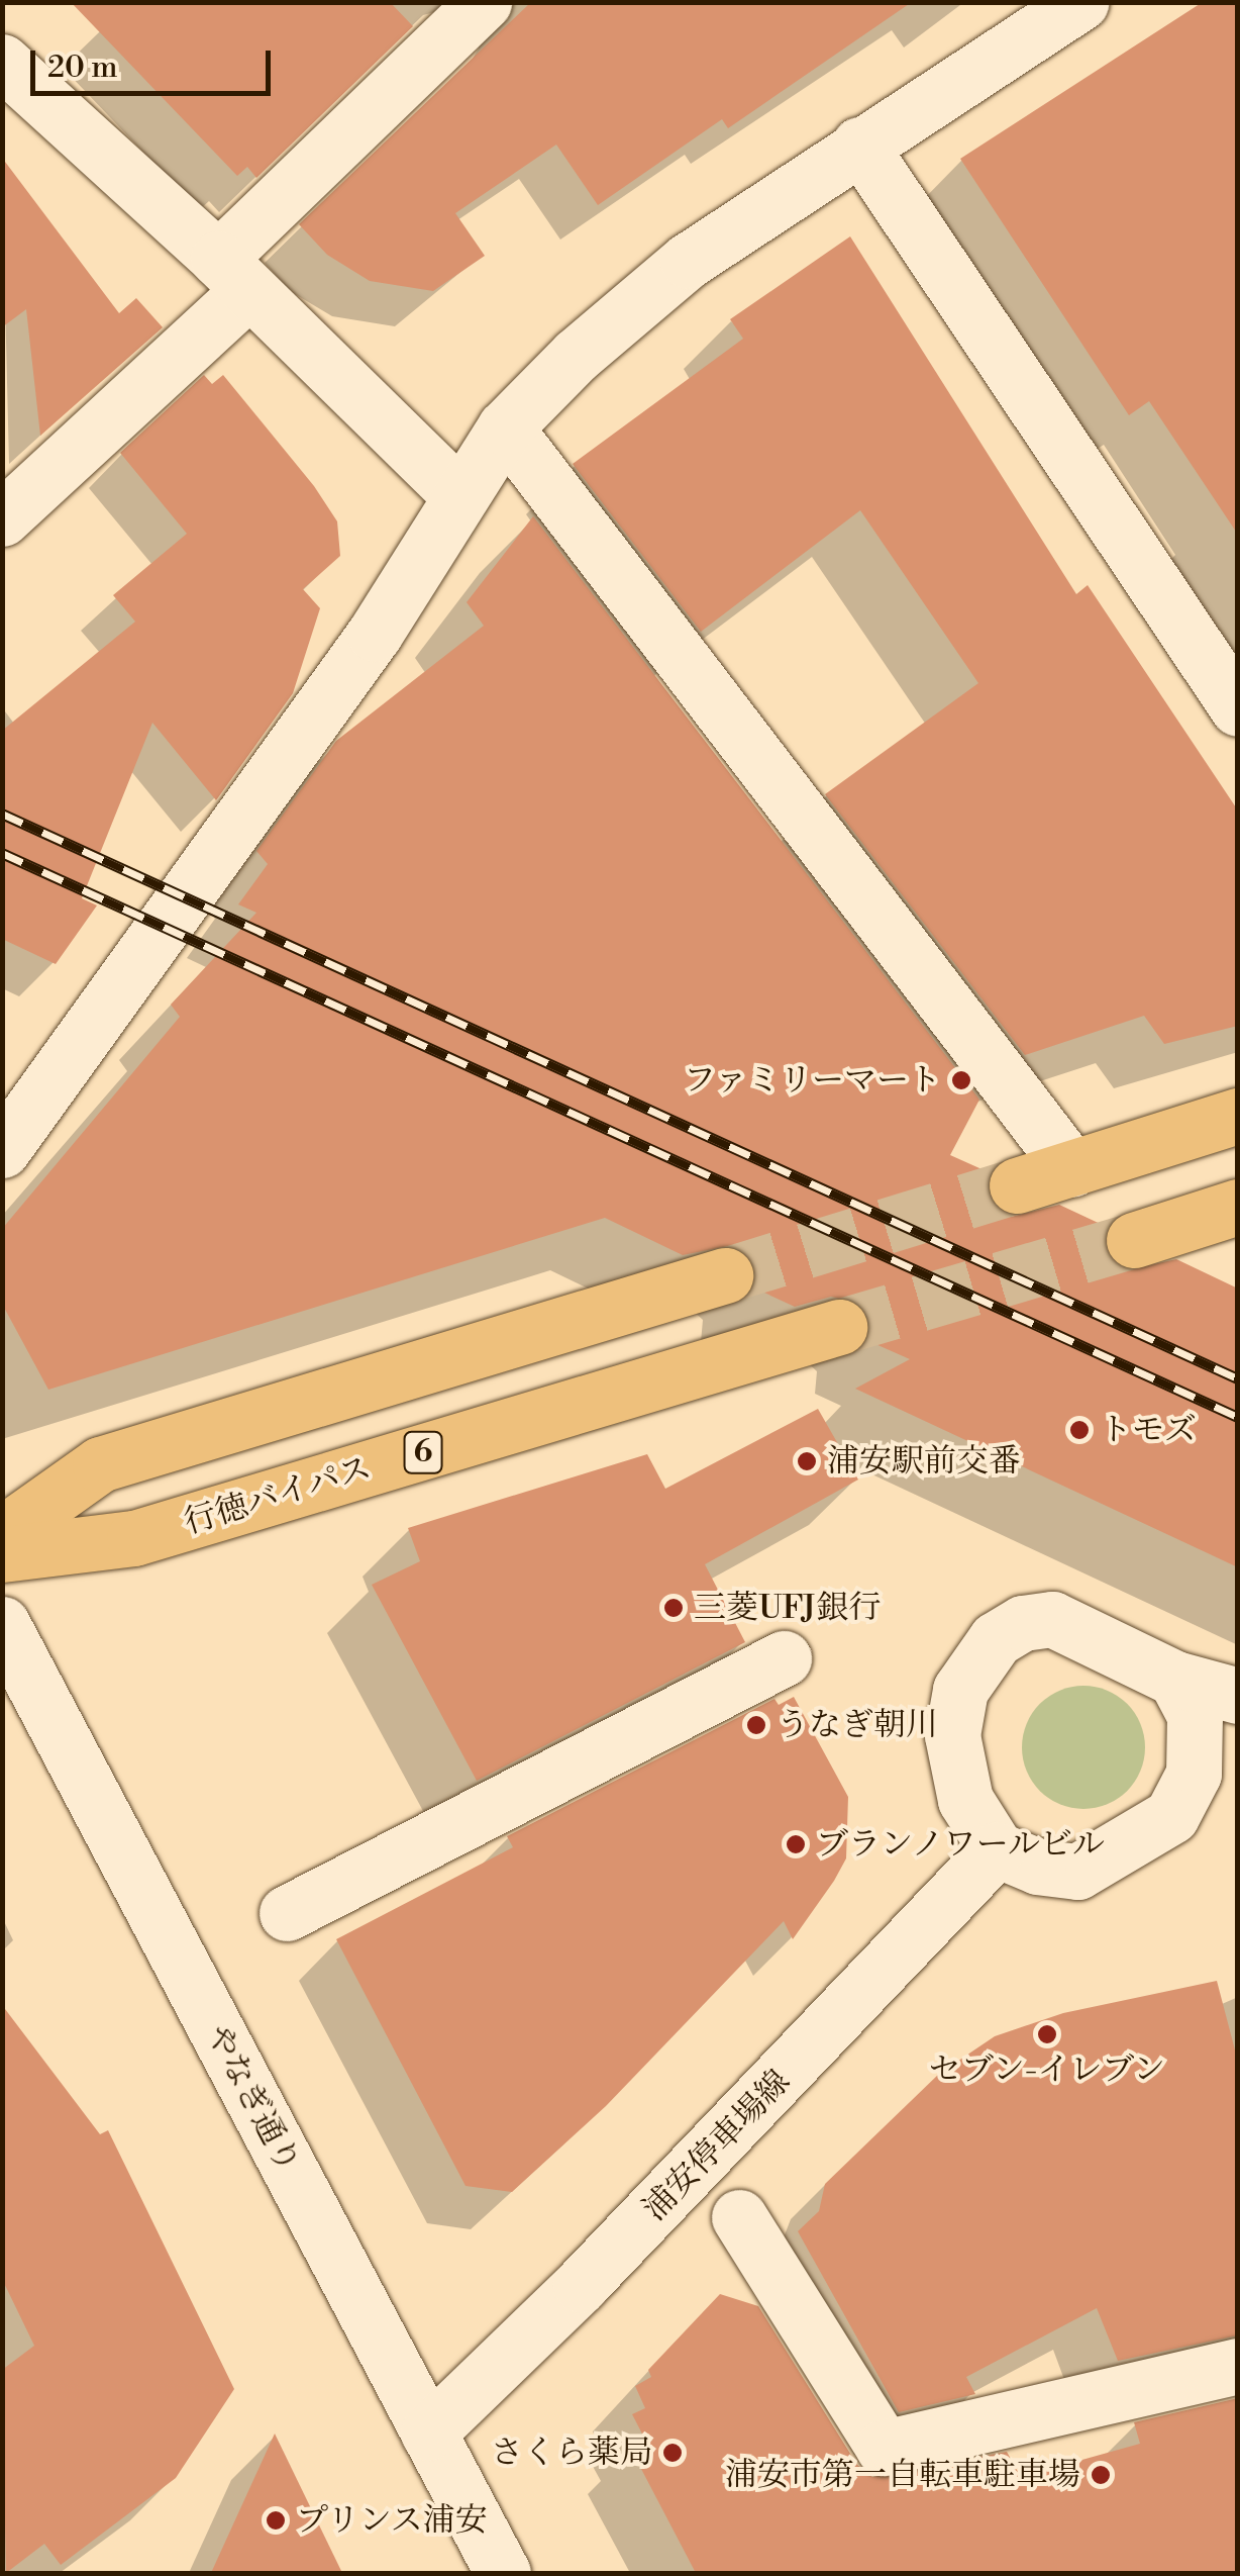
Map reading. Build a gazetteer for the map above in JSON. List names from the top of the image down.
{
  "streets": {
    "main road": ["6", "行徳バイパス"],
    "street": ["やなぎ通り", "浦安停車場線"]
  },
  "crossings": [
    ["やなぎ通り", "浦安停車場線"]
  ],
  "places": [
    "ファミリーマート",
    "トモズ",
    "浦安駅前交番",
    "三菱UFJ銀行",
    "うなぎ朝川",
    "ブランノワールビル",
    "セブン-イレブン",
    "さくら薬局",
    "浦安市第一自転車駐車場",
    "プリンス浦安"
  ],
  "scale_bar": "20 m"
}
